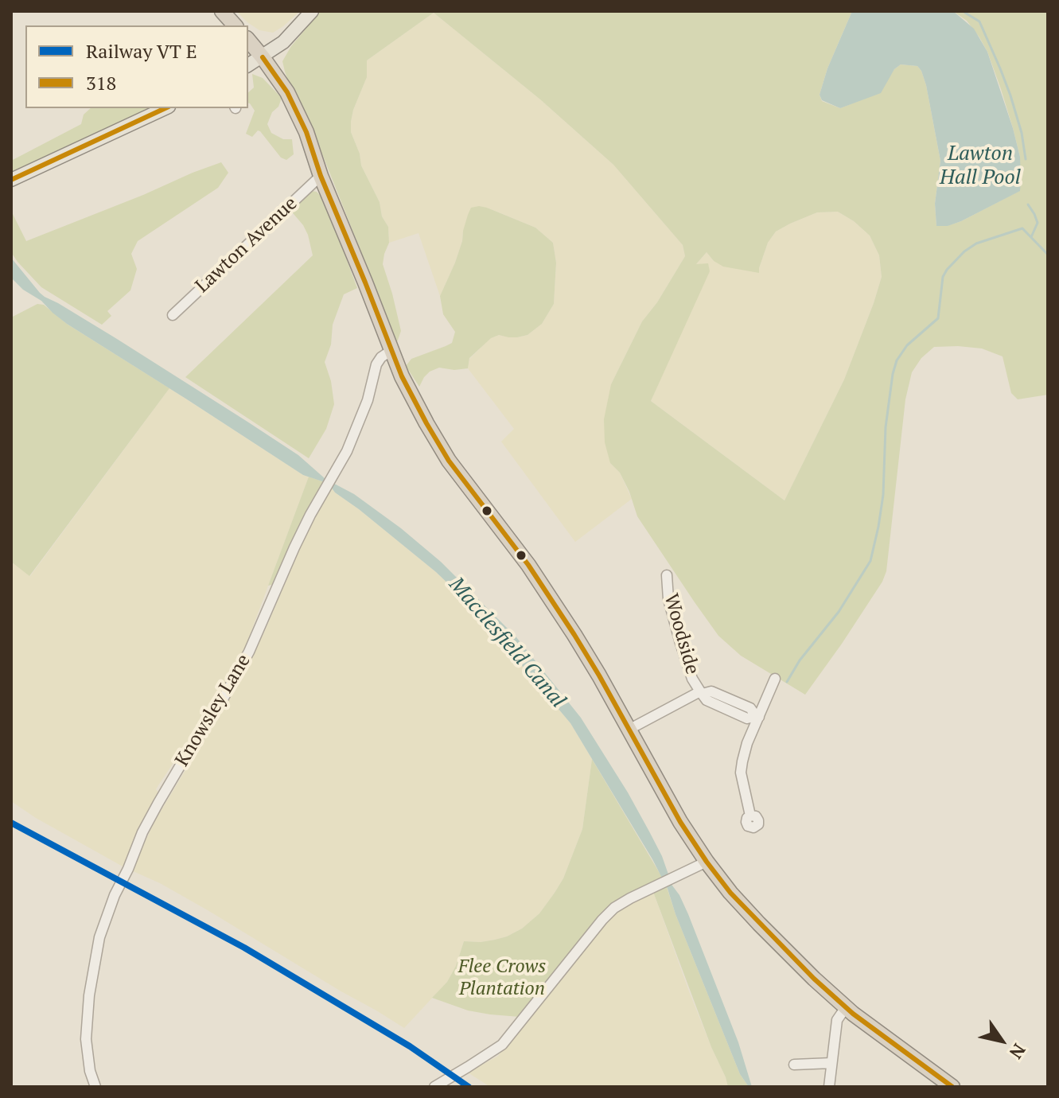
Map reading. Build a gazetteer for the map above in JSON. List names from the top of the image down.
{
  "streets": {
    "street": ["Lawton Avenue", "Woodside", "Knowsley Lane"]
  },
  "water": ["Lawton Hall Pool", "Macclesfield Canal"],
  "parks": ["Flee Crows Plantation"],
  "lines": ["transit line 318"],
  "legend": ["Railway VT E", "318"],
  "north": "bottom right"
}
